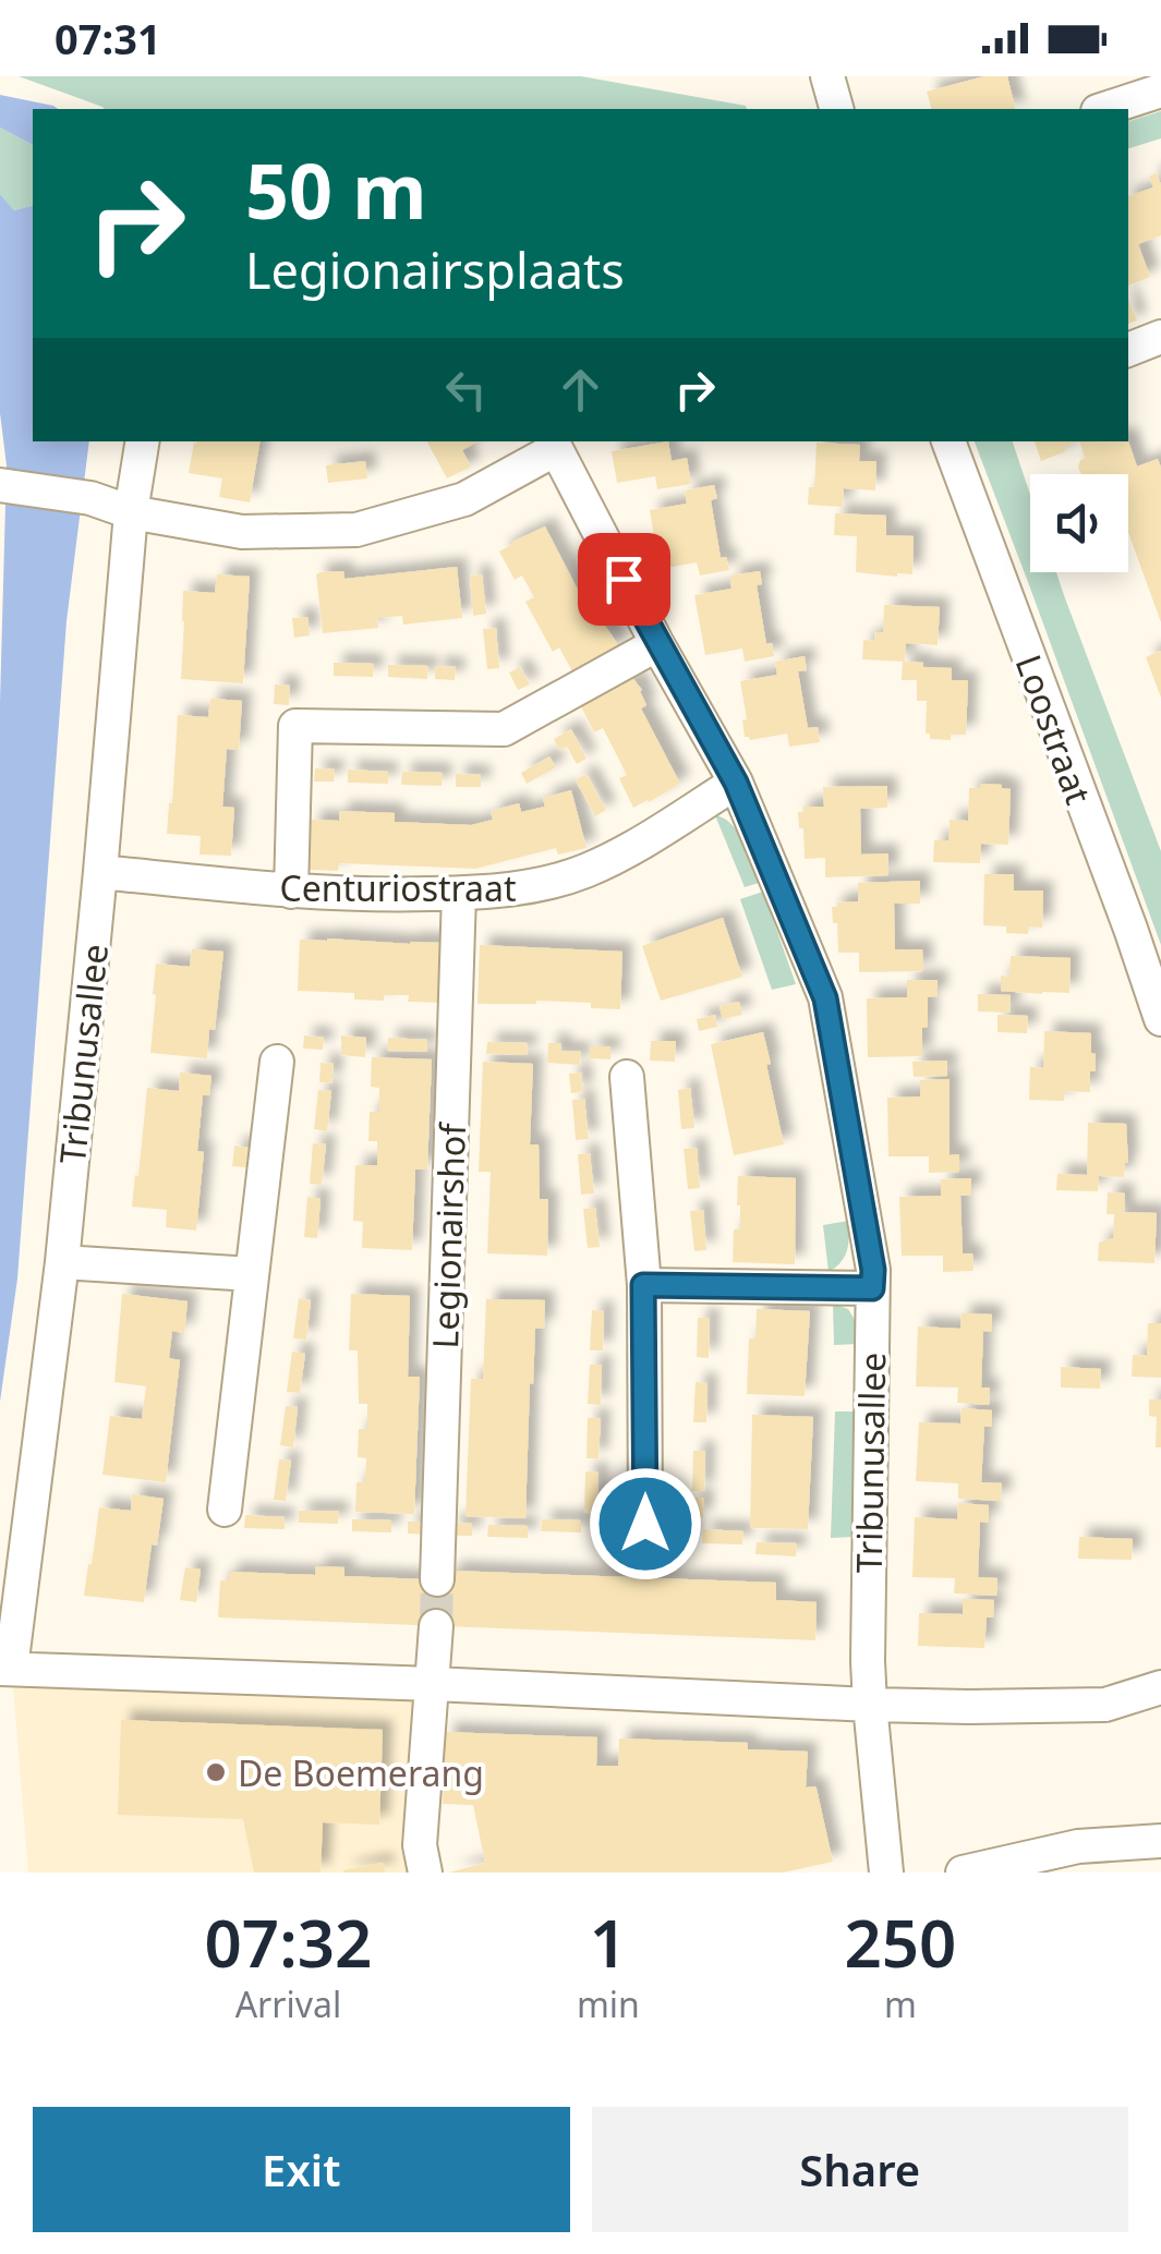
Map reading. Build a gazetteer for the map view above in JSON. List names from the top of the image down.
{
  "streets": {
    "street": [
      "Loostraat",
      "Centuriostraat",
      "Tribunusallee",
      "Legionairshof"
    ]
  },
  "crossings": [
    ["Centuriostraat", "Tribunusallee"],
    ["Centuriostraat", "Legionairshof"]
  ],
  "places": ["De Boemerang"],
  "page": {
    "status": "07:31",
    "turn": ["50 m", "Legionairsplaats"],
    "eta": [
      "07:32",
      "Arrival",
      "1",
      "min",
      "250",
      "m"
    ],
    "buttons": ["Exit", "Share"]
  }
}
